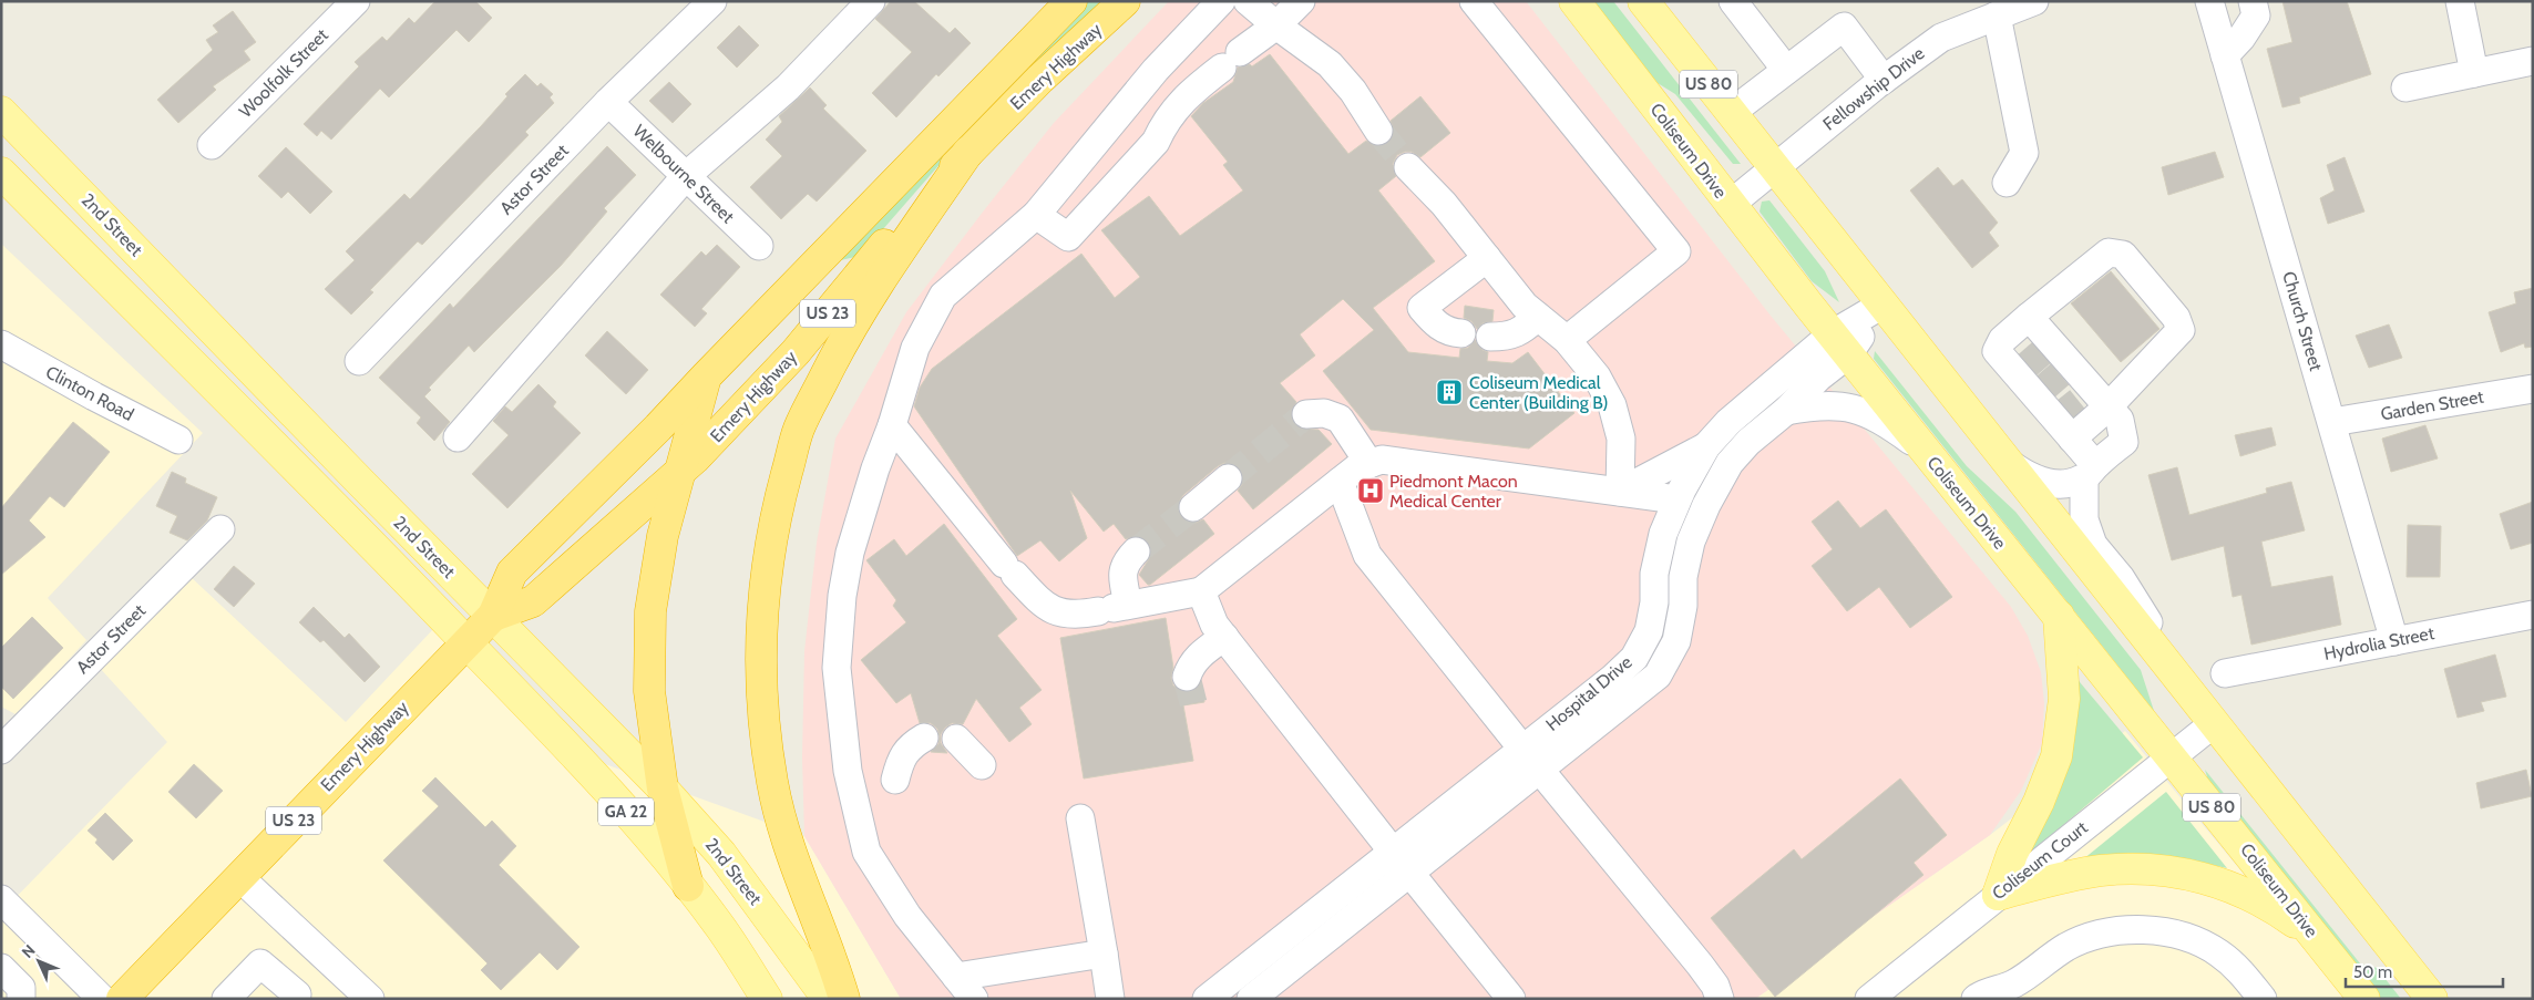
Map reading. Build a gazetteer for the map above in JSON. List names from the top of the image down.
{
  "streets": {
    "highway": ["Emery Highway", "US 23"],
    "main road": [
      "US 80",
      "Coliseum Drive",
      "2nd Street",
      "GA 22"
    ],
    "street": [
      "Woolfolk Street",
      "Fellowship Drive",
      "Welbourne Street",
      "Astor Street",
      "Church Street",
      "Clinton Road",
      "Garden Street",
      "Hydrolia Street",
      "Hospital Drive",
      "Coliseum Court"
    ]
  },
  "crossings": [
    ["Emery Highway", "2nd Street"],
    ["US 80", "Fellowship Drive"],
    ["US 80", "Hospital Drive"],
    ["US 80", "Coliseum Court"],
    ["Fellowship Drive", "Coliseum Drive"],
    ["Coliseum Drive", "Hospital Drive"],
    ["Coliseum Drive", "Coliseum Court"],
    ["Welbourne Street", "Astor Street"],
    ["Church Street", "Garden Street"],
    ["Church Street", "Hydrolia Street"]
  ],
  "places": {
    "building": ["Coliseum Medical Center (Building B)"],
    "hospital": ["Piedmont Macon Medical Center"]
  },
  "scale_bar": "50 m",
  "north": "top left"
}
